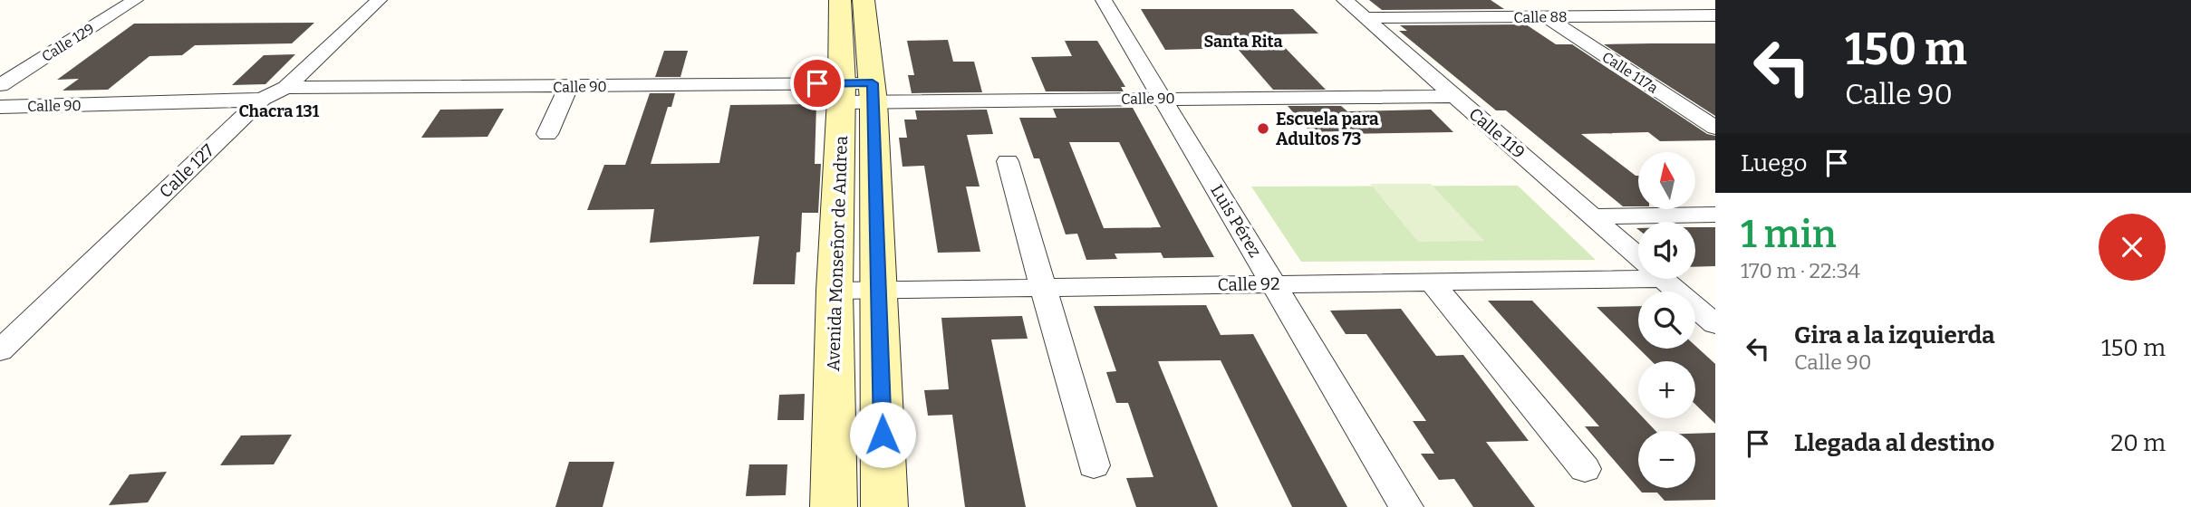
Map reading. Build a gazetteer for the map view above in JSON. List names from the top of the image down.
{
  "streets": {
    "main road": ["Avenida Monseñor de Andrea"],
    "street": [
      "Calle 88",
      "Calle 129",
      "Calle 117a",
      "Calle 90",
      "Calle 119",
      "Calle 127",
      "Luis Pérez",
      "Calle 92"
    ]
  },
  "crossings": [
    ["Calle 88", "Calle 117a"],
    ["Calle 88", "Calle 119"],
    ["Calle 90", "Calle 119"],
    ["Calle 90", "Calle 127"],
    ["Calle 90", "Luis Pérez"],
    ["Calle 90", "Avenida Monseñor de Andrea"],
    ["Luis Pérez", "Calle 92"],
    ["Avenida Monseñor de Andrea", "Calle 92"]
  ],
  "districts": ["Santa Rita", "Chacra 131"],
  "places": ["Escuela para Adultos 73"],
  "north": "top",
  "page": {
    "turn": ["150 m", "Calle 90"],
    "then": "Luego",
    "map_buttons": ["+", "−"],
    "heading": ["1 min", "170 m · 22:34"],
    "list": [
      {
        "name": "Gira a la izquierda",
        "note": "Calle 90",
        "value": "150 m"
      },
      {
        "name": "Llegada al destino",
        "value": "20 m"
      }
    ]
  }
}
